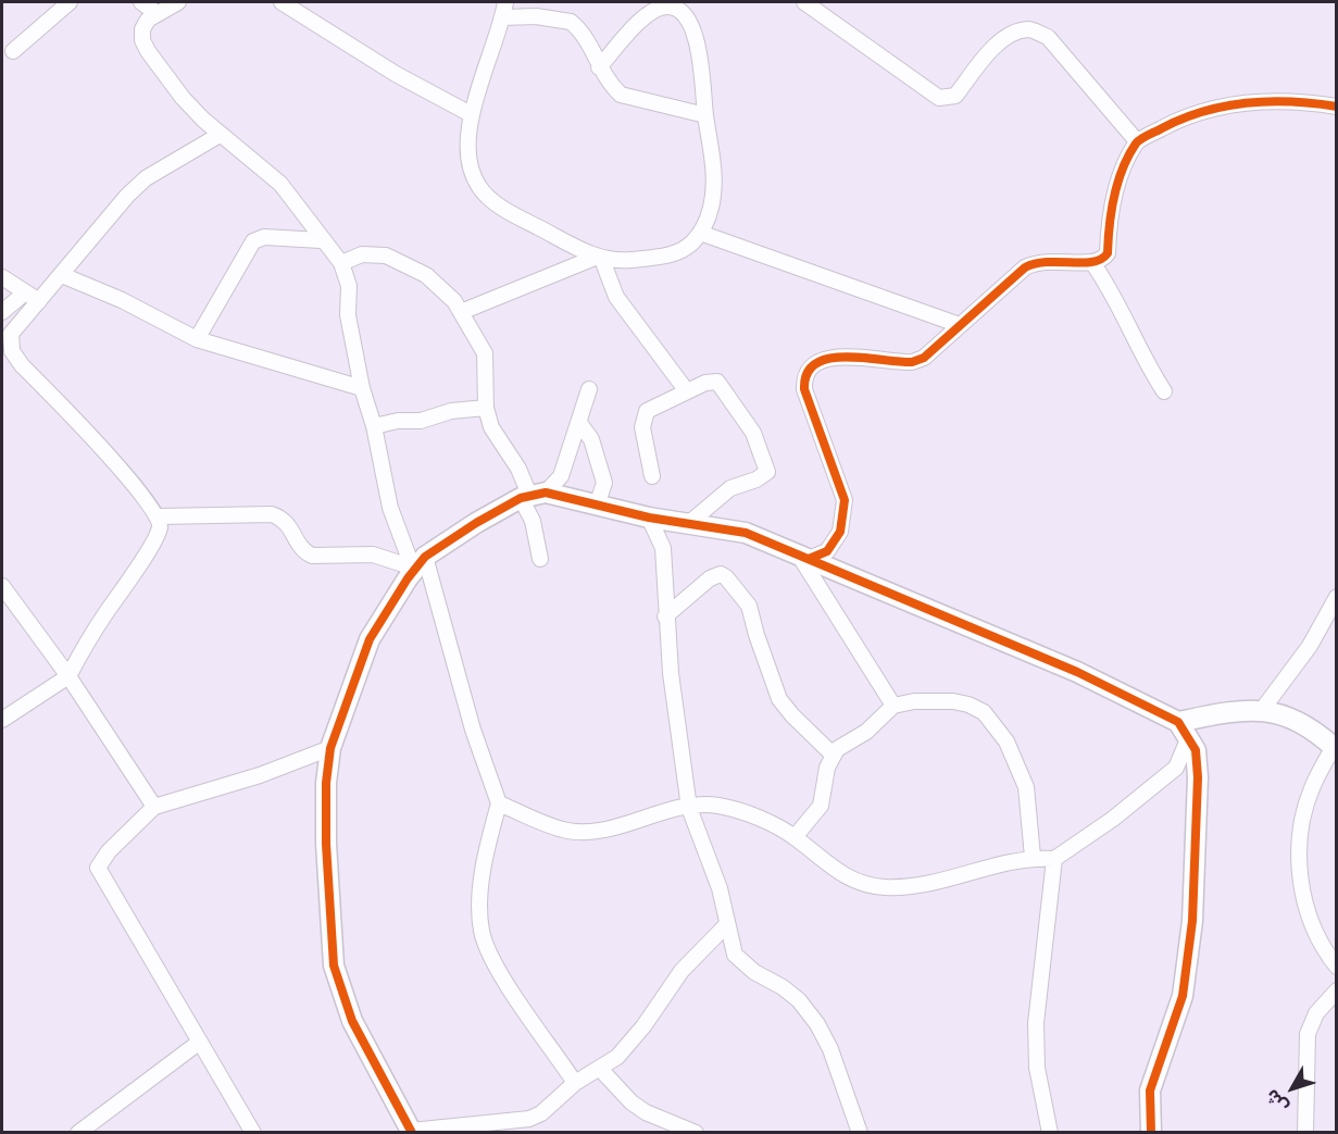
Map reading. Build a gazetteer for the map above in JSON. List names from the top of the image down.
{
  "north": "bottom left"
}
